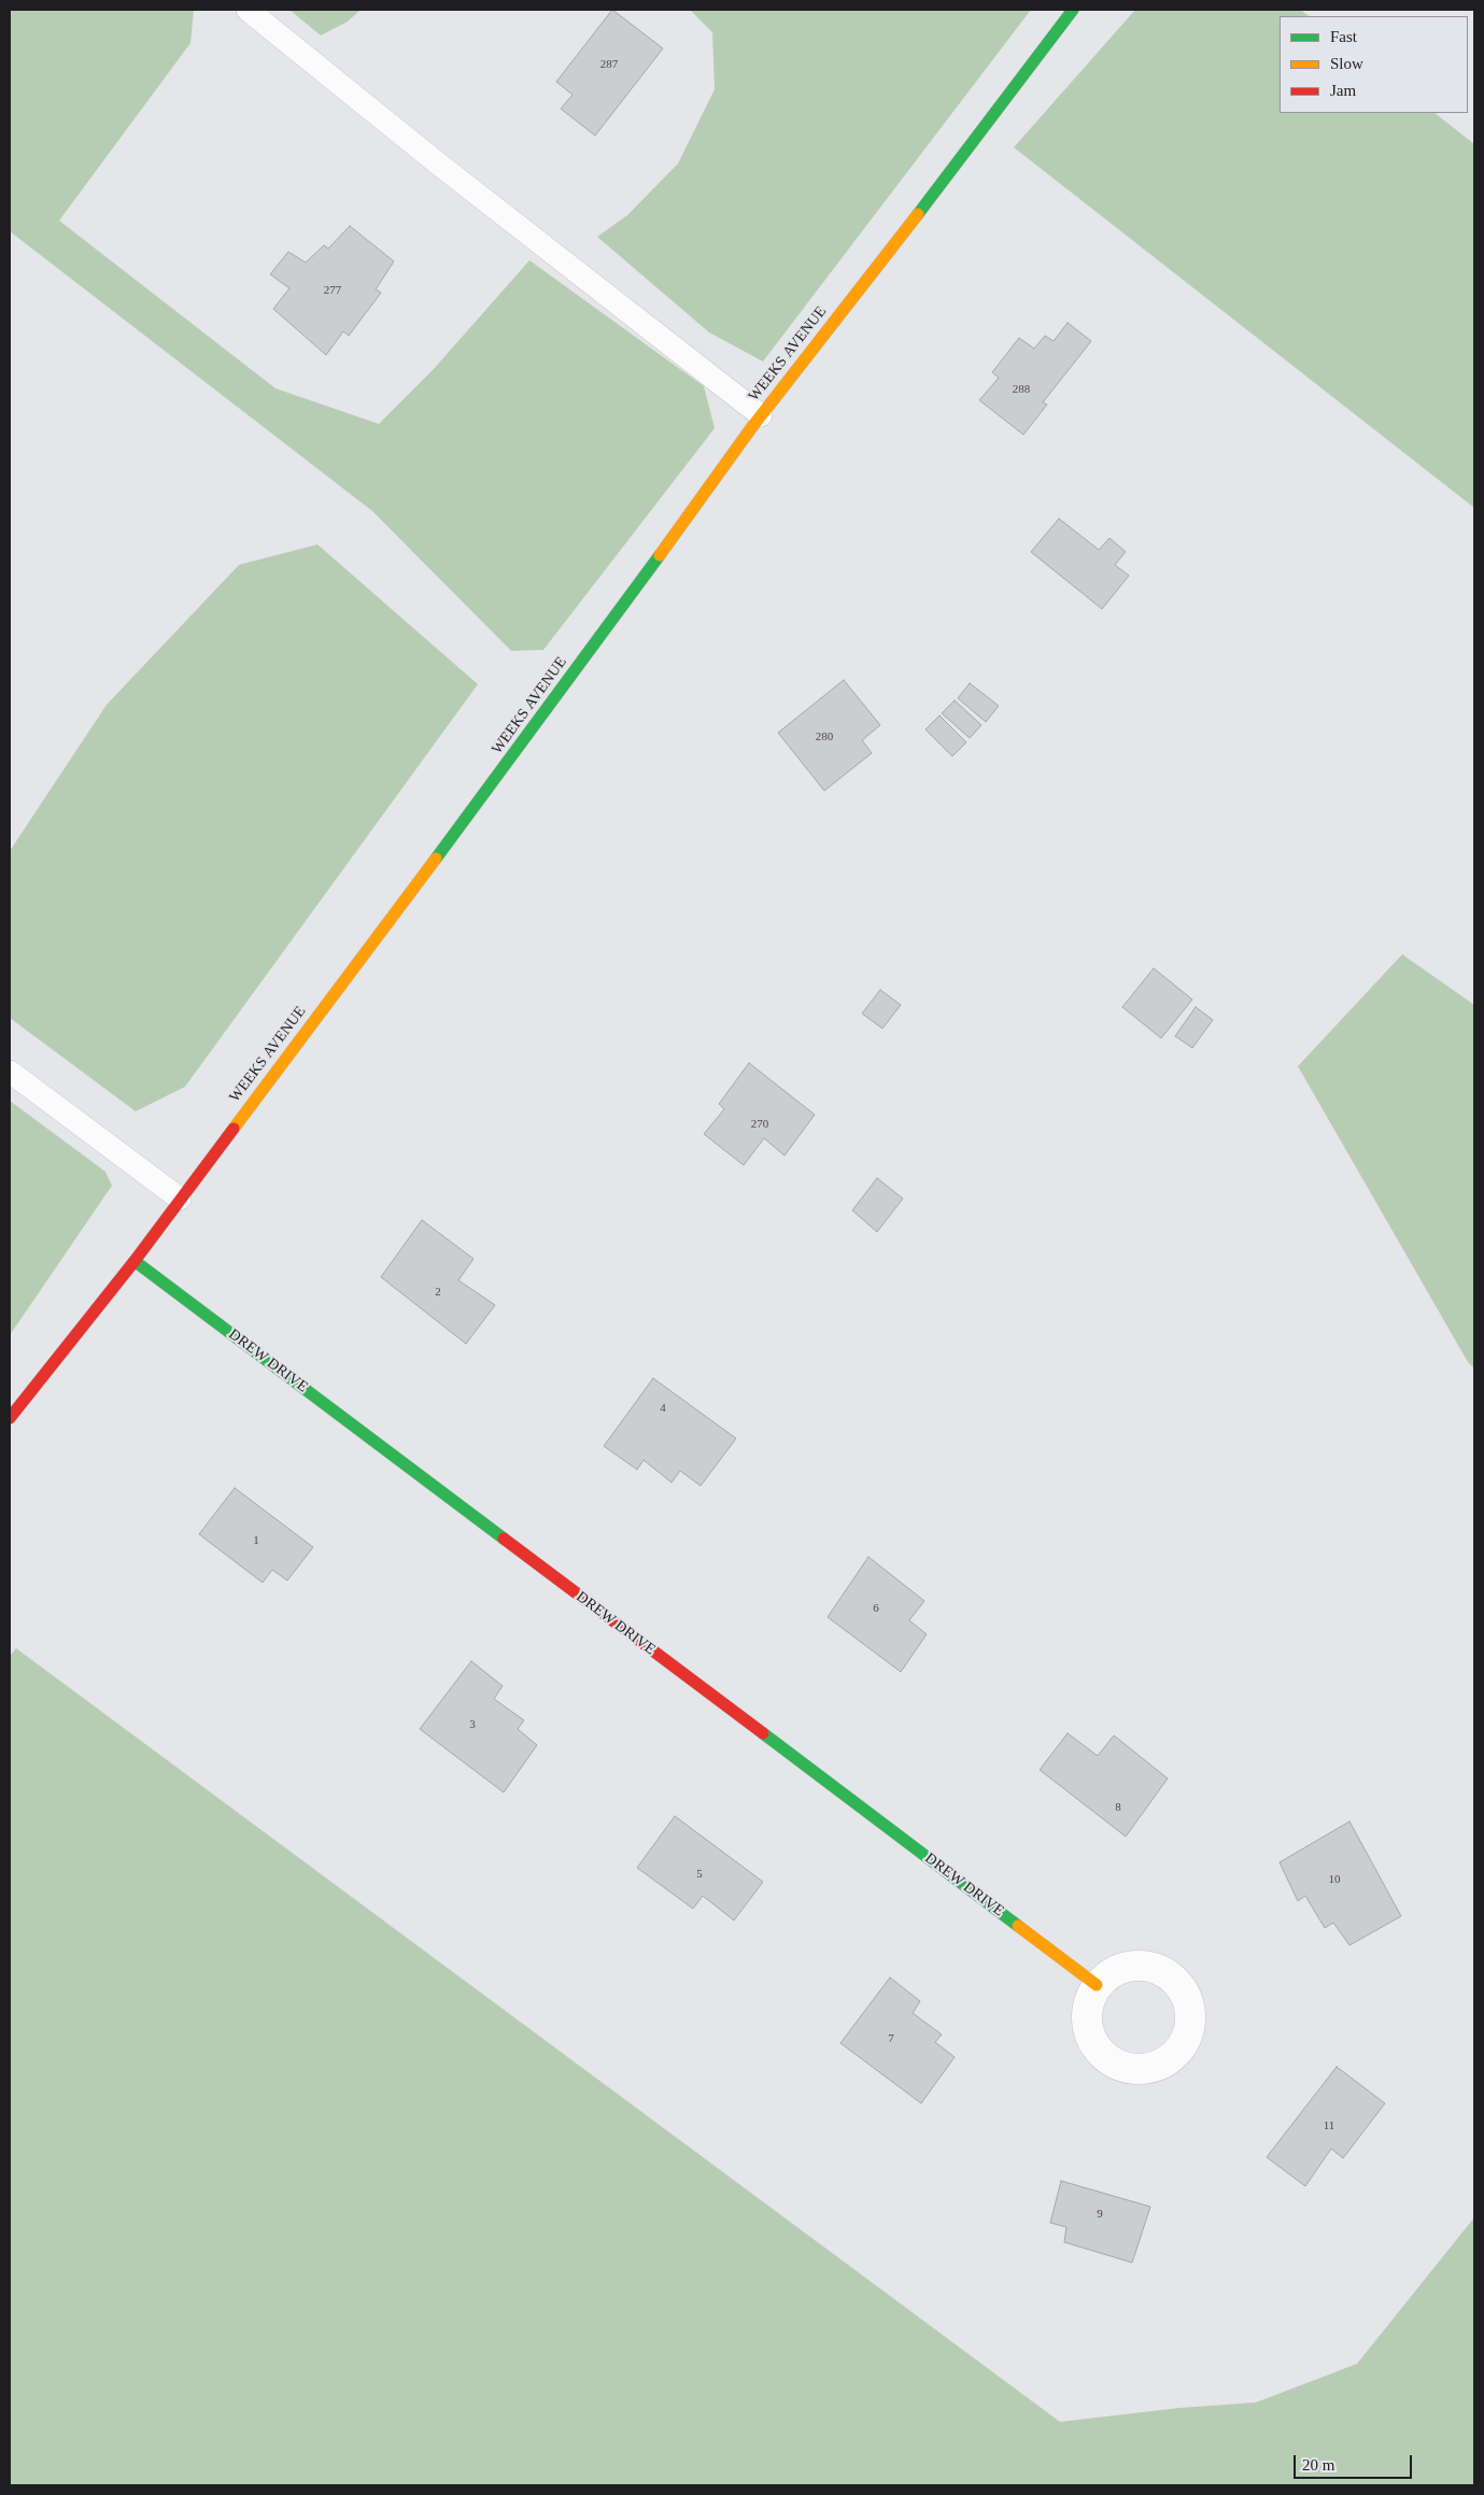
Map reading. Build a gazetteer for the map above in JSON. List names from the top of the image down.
{
  "streets": {
    "street": ["WEEKS AVENUE", "DREW DRIVE"]
  },
  "crossings": [
    ["WEEKS AVENUE", "DREW DRIVE"]
  ],
  "house_numbers": [
    "287",
    "277",
    "288",
    "280",
    "270",
    "2",
    "4",
    "1",
    "6",
    "3",
    "8",
    "5",
    "10",
    "7",
    "11",
    "9"
  ],
  "legend": ["Fast", "Slow", "Jam"],
  "scale_bar": "20 m"
}
